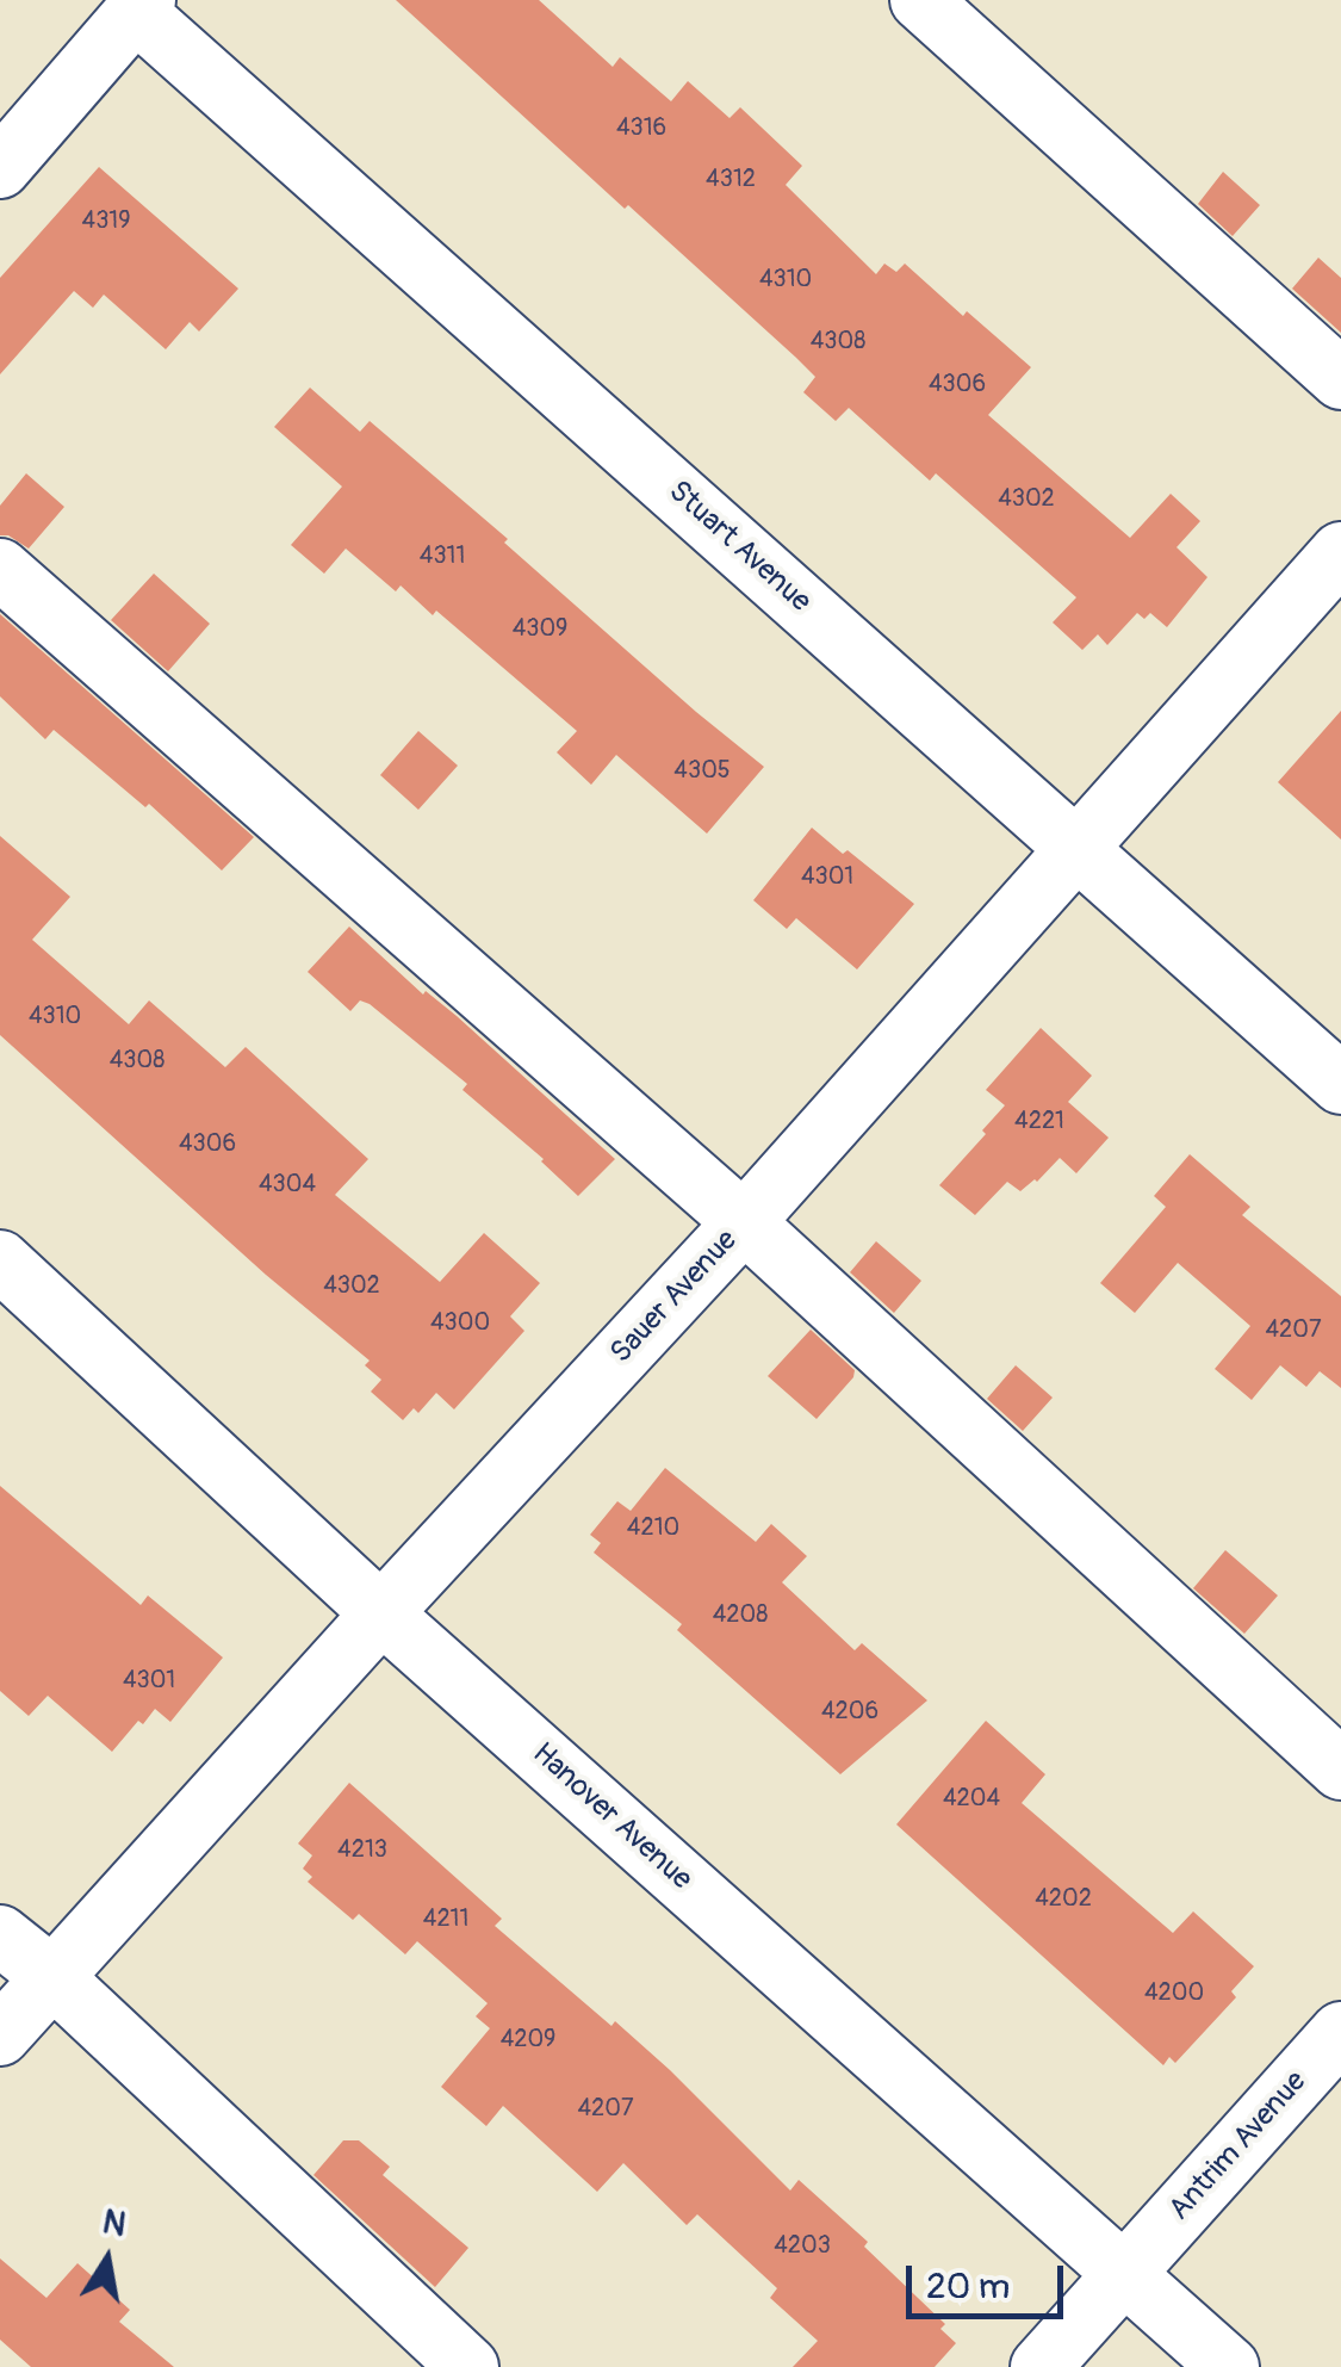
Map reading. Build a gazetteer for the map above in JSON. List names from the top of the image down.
{
  "streets": {
    "street": [
      "Stuart Avenue",
      "Sauer Avenue",
      "Hanover Avenue",
      "Antrim Avenue"
    ]
  },
  "crossings": [
    ["Stuart Avenue", "Sauer Avenue"],
    ["Sauer Avenue", "Hanover Avenue"],
    ["Hanover Avenue", "Antrim Avenue"]
  ],
  "house_numbers": [
    "4316",
    "4312",
    "4319",
    "4310",
    "4308",
    "4306",
    "4302",
    "4311",
    "4309",
    "4305",
    "4301",
    "4310",
    "4308",
    "4221",
    "4306",
    "4304",
    "4302",
    "4300",
    "4207",
    "4210",
    "4208",
    "4301",
    "4206",
    "4204",
    "4213",
    "4202",
    "4211",
    "4200",
    "4209",
    "4207",
    "4203"
  ],
  "scale_bar": "20 m",
  "north": "top"
}
